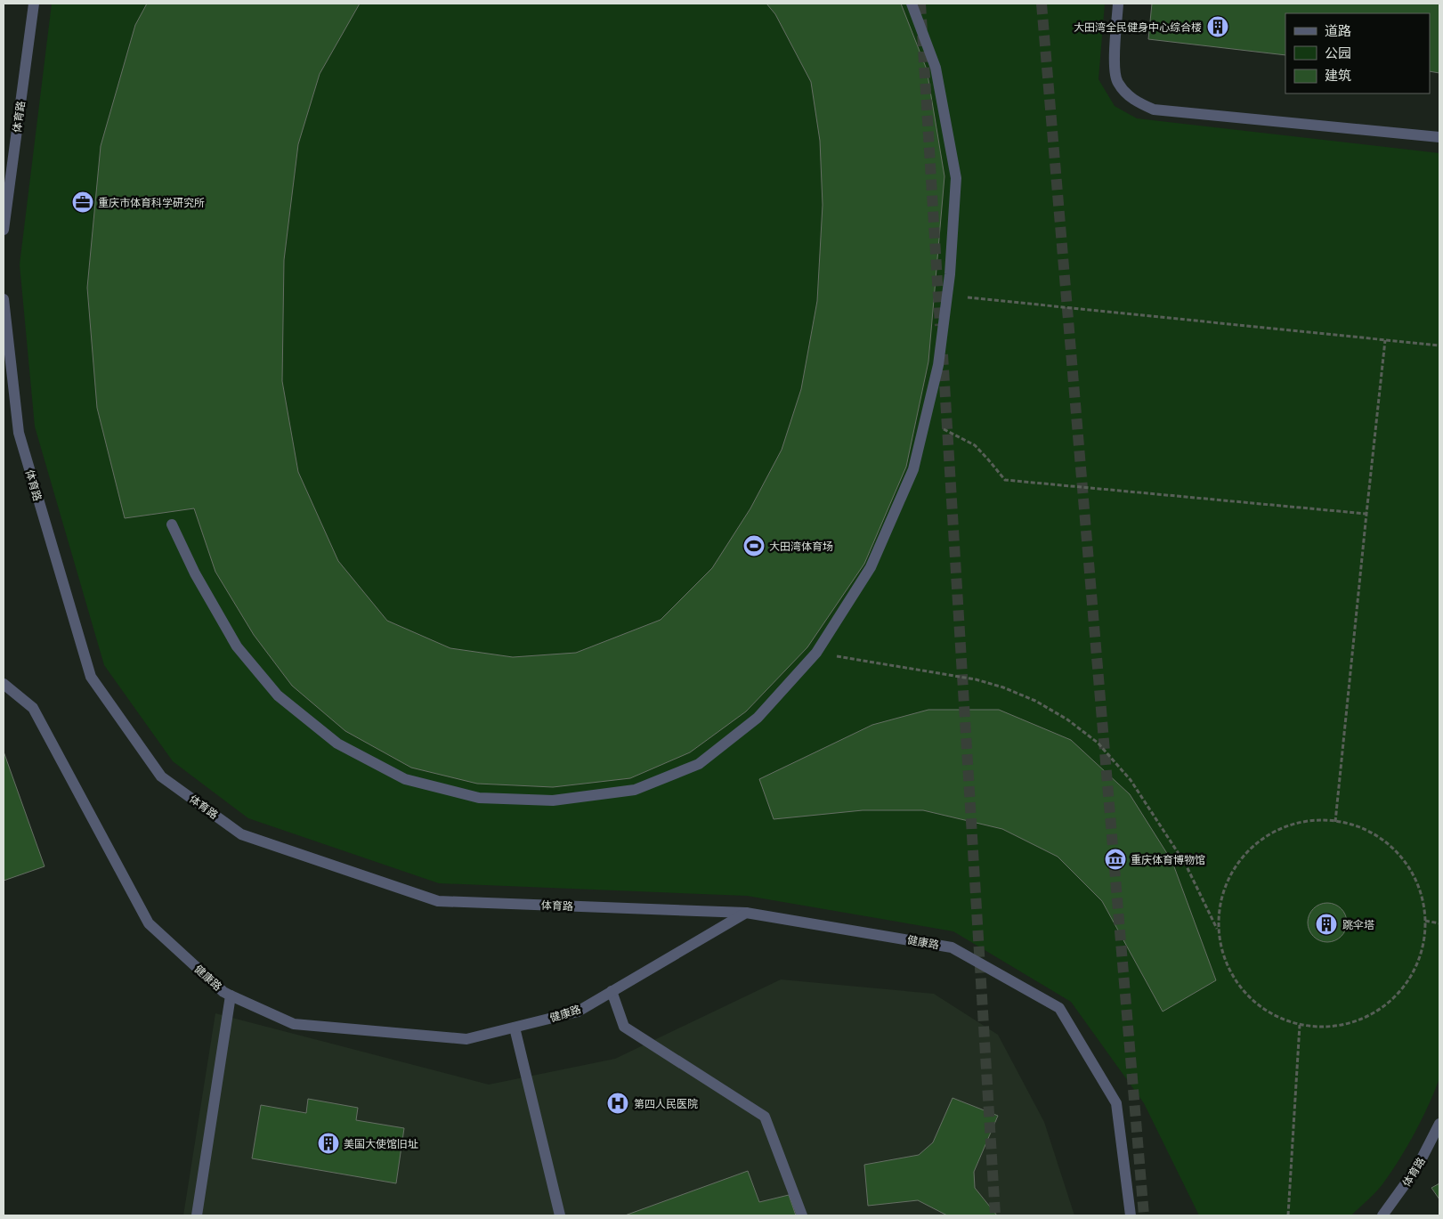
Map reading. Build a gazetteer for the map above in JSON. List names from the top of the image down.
{
  "streets": {
    "street": ["体育路", "健康路"]
  },
  "crossings": [
    ["体育路", "健康路"]
  ],
  "places": {
    "building": ["大田湾全民健身中心综合楼", "跳伞塔", "美国大使馆旧址"],
    "office": ["重庆市体育科学研究所"],
    "sports": ["大田湾体育场"],
    "museum": ["重庆体育博物馆"],
    "hospital": ["第四人民医院"]
  },
  "legend": ["道路", "公园", "建筑"]
}
